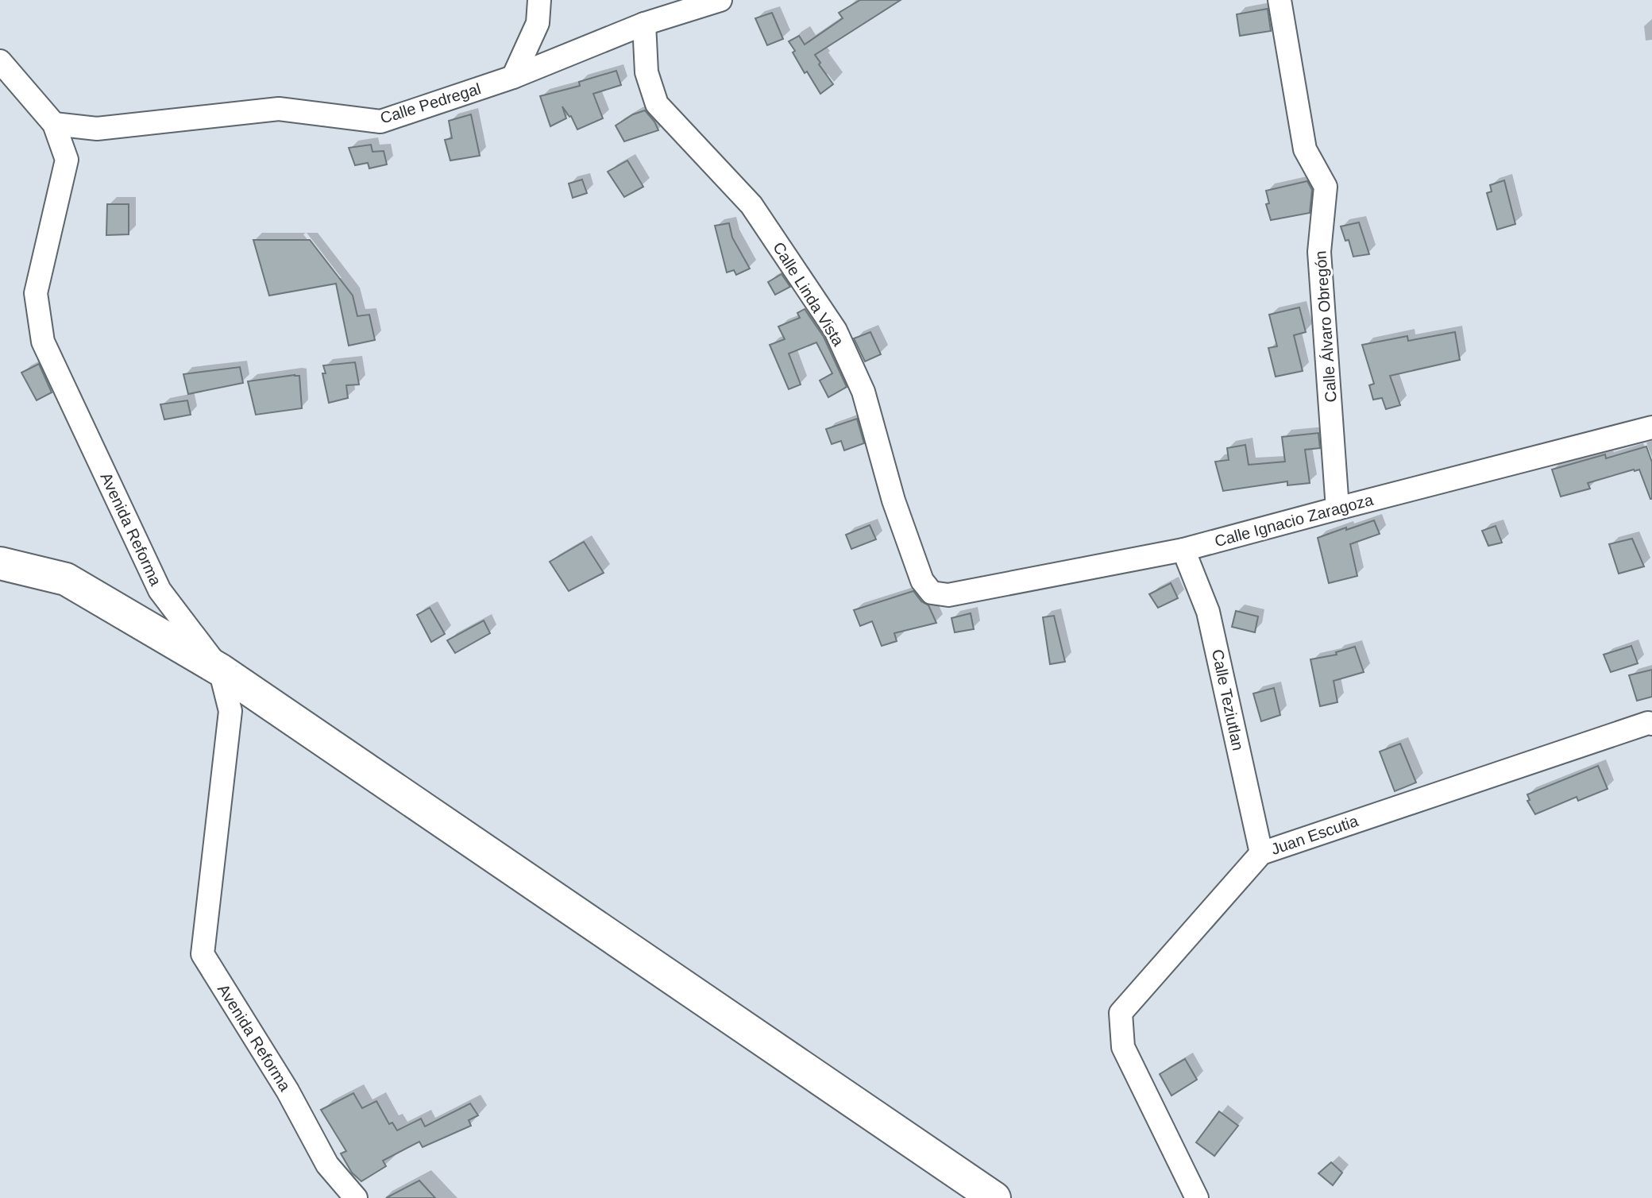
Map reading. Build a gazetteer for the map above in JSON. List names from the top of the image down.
{
  "streets": {
    "street": [
      "Calle Pedregal",
      "Calle Linda Vista",
      "Calle Álvaro Obregón",
      "Calle Ignacio Zaragoza",
      "Avenida Reforma",
      "Calle Teziutlan",
      "Juan Escutia"
    ]
  },
  "crossings": [
    ["Calle Pedregal", "Calle Linda Vista"],
    ["Calle Pedregal", "Avenida Reforma"],
    ["Calle Linda Vista", "Calle Ignacio Zaragoza"],
    ["Calle Álvaro Obregón", "Calle Ignacio Zaragoza"],
    ["Calle Ignacio Zaragoza", "Calle Teziutlan"],
    ["Calle Teziutlan", "Juan Escutia"]
  ]
}
